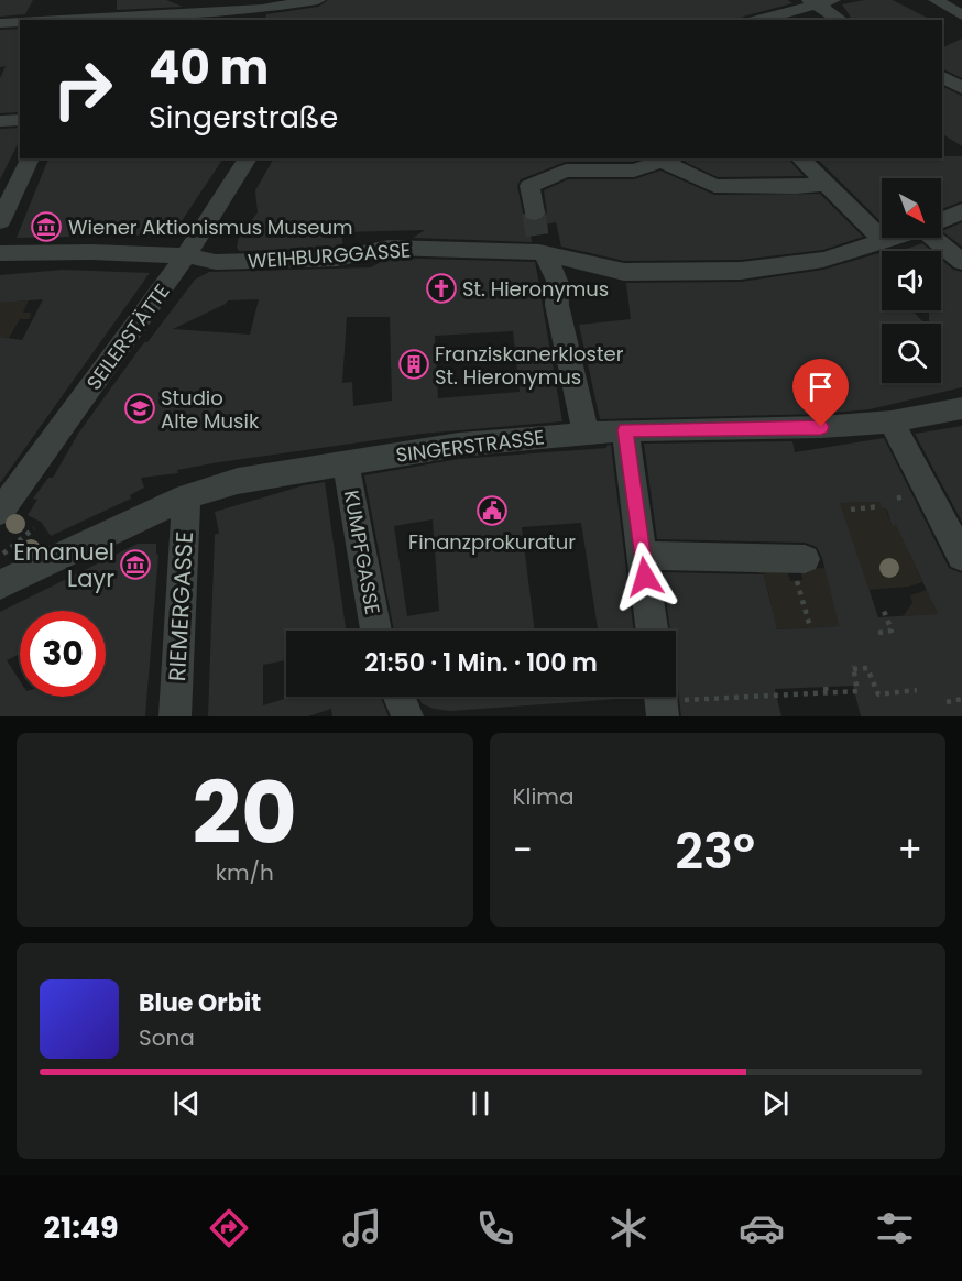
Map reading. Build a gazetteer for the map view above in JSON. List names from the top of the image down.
{
  "streets": {
    "street": [
      "WEIHBURGGASSE",
      "SEILERSTÄTTE",
      "SINGERSTRASSE",
      "KUMPFGASSE",
      "RIEMERGASSE"
    ]
  },
  "crossings": [
    ["WEIHBURGGASSE", "SEILERSTÄTTE"],
    ["SINGERSTRASSE", "KUMPFGASSE"],
    ["SINGERSTRASSE", "RIEMERGASSE"]
  ],
  "places": {
    "museum": ["Wiener Aktionismus Museum", "Emanuel Layr"],
    "church": ["St. Hieronymus"],
    "building": ["Franziskanerkloster St. Hieronymus"],
    "school or university": ["Studio Alte Musik"],
    "public building": ["Finanzprokuratur"]
  },
  "north": "bottom right",
  "page": {
    "turn": ["40 m", "Singerstraße"],
    "limit": "30",
    "trip": "21:50 · 1 Min. · 100 m",
    "tile": [
      ["20", "km/h"],
      "Klima"
    ],
    "heat": ["−", "23°", "+"],
    "song": ["Blue Orbit", "Sona"],
    "tabs": "21:49"
  }
}
